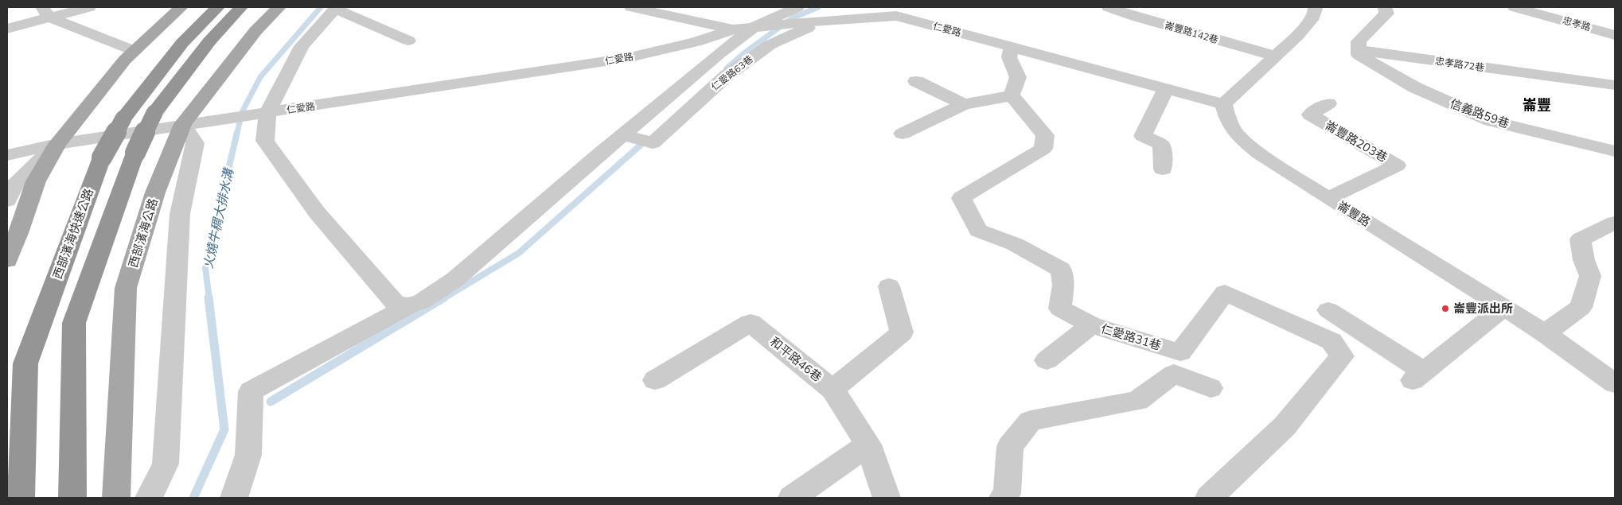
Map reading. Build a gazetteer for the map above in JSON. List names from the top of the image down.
{
  "streets": {
    "highway": ["西部濱海快速公路"],
    "main road": ["西部濱海公路"],
    "street": [
      "忠孝路",
      "仁愛路",
      "崙豐路142巷",
      "忠孝路72巷",
      "仁愛路63巷",
      "信義路59巷",
      "崙豐路203巷",
      "崙豐路",
      "仁愛路31巷",
      "和平路46巷"
    ]
  },
  "crossings": [
    ["仁愛路", "仁愛路63巷"],
    ["仁愛路", "崙豐路"],
    ["仁愛路", "西部濱海公路"],
    ["忠孝路72巷", "信義路59巷"],
    ["崙豐路203巷", "崙豐路"]
  ],
  "districts": ["崙豐"],
  "water": ["火燒牛稠大排水溝"],
  "places": ["崙豐派出所"]
}
